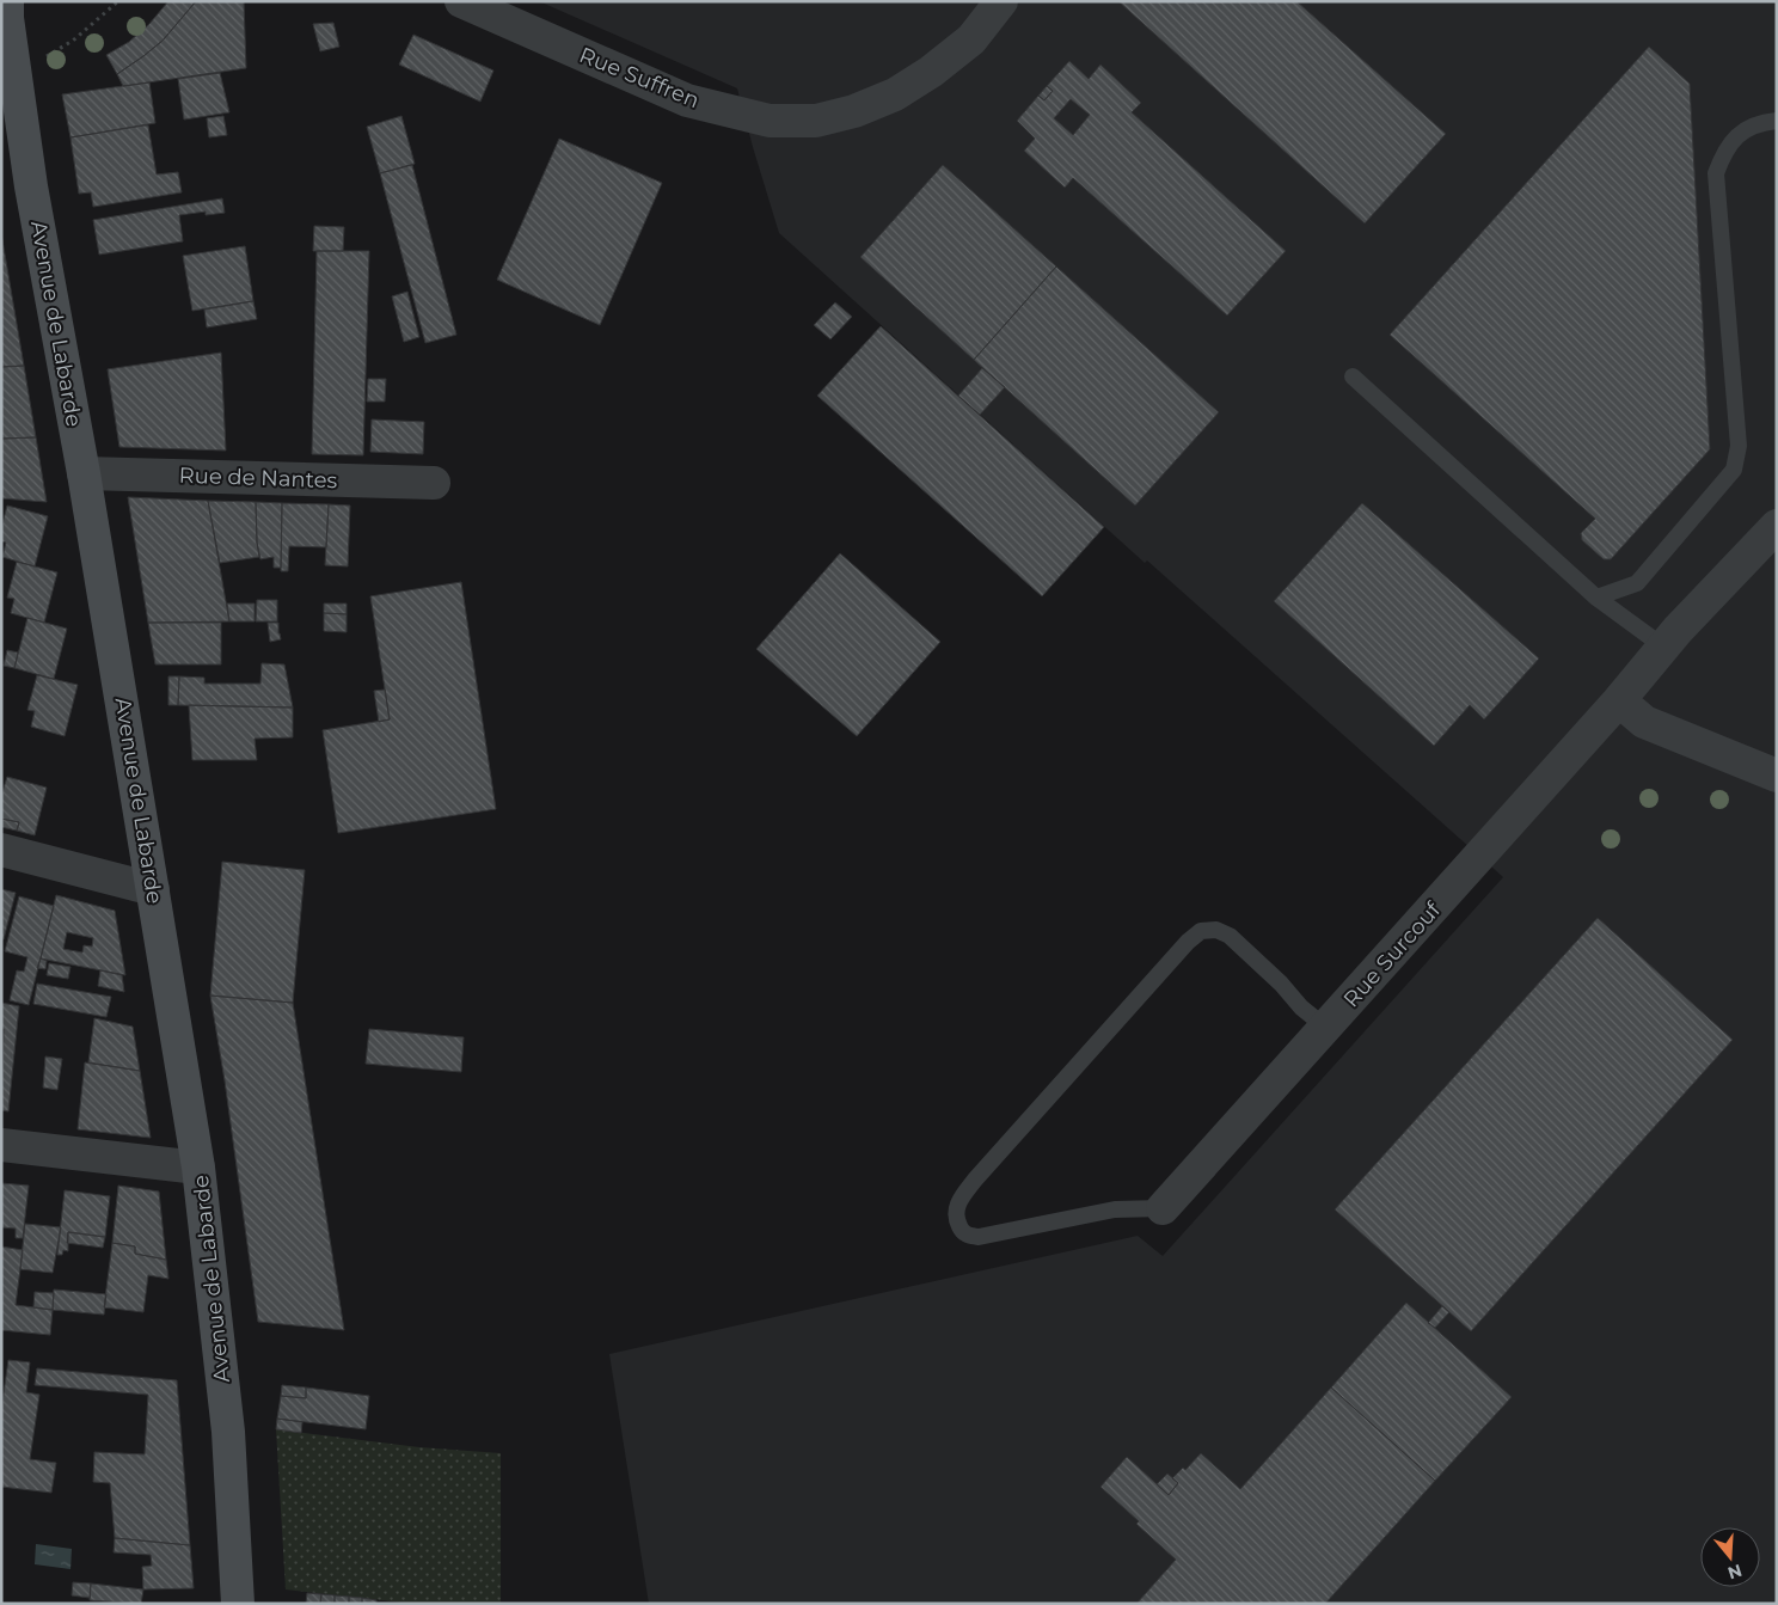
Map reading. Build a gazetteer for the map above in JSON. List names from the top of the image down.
{
  "streets": {
    "main road": ["Avenue de Labarde"],
    "street": ["Rue Suffren", "Rue de Nantes", "Rue Surcouf"]
  },
  "crossings": [
    ["Avenue de Labarde", "Rue de Nantes"]
  ],
  "north": "bottom"
}
